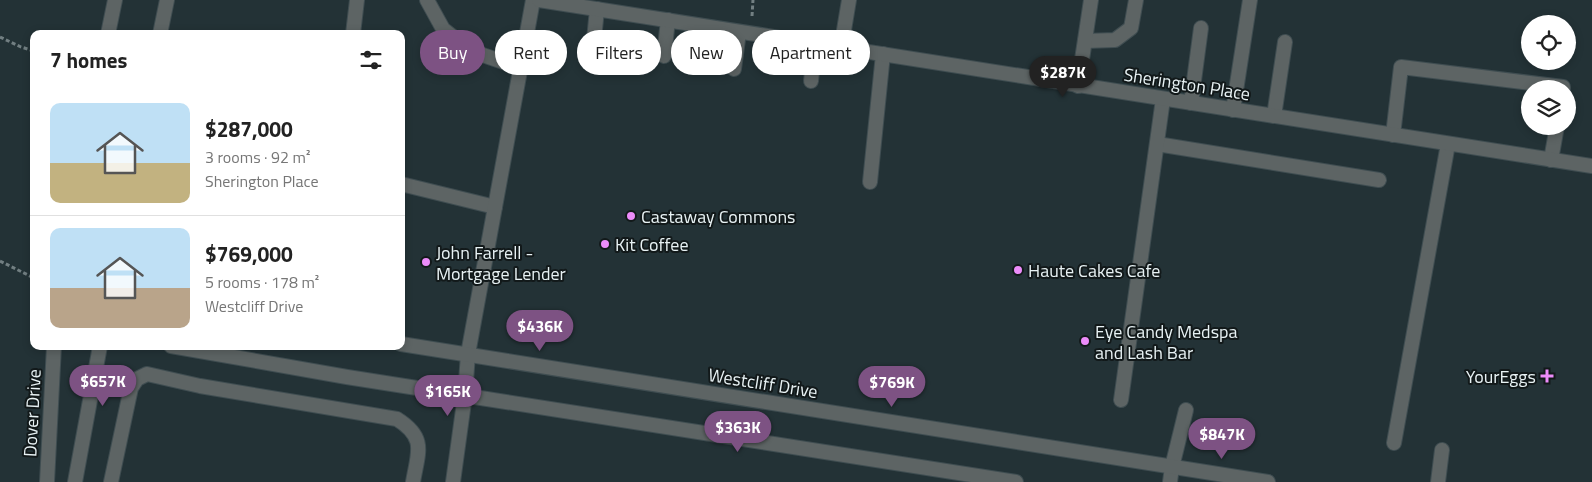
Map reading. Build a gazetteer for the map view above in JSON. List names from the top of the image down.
{
  "streets": {
    "street": ["Sherington Place", "Westcliff Drive", "Dover Drive"]
  },
  "places": {
    "other": [
      "Castaway Commons",
      "Kit Coffee",
      "John Farrell - Mortgage Lender",
      "Haute Cakes Cafe",
      "Eye Candy Medspa and Lash Bar"
    ],
    "health": ["YourEggs"]
  },
  "page": {
    "chip": [
      "Buy",
      "Rent",
      "Filters",
      "New",
      "Apartment"
    ],
    "heading": "7 homes",
    "price": [
      "$287K",
      "$436K",
      "$657K",
      "$769K",
      "$165K",
      "$363K",
      "$847K"
    ],
    "list": [
      {
        "name": "$287,000",
        "note": "3 rooms · 92 m² · Sherington Place"
      },
      {
        "name": "$769,000",
        "note": "5 rooms · 178 m² · Westcliff Drive"
      }
    ]
  }
}
